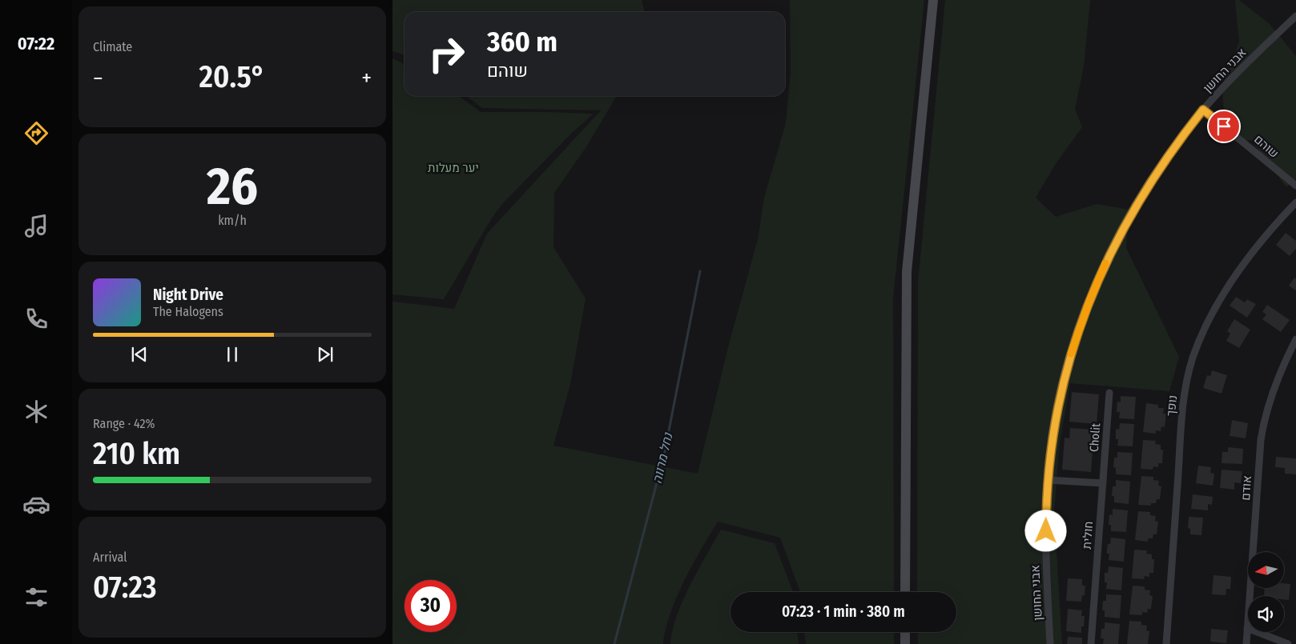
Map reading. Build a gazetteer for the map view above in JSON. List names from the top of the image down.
{
  "streets": {
    "street": [
      "אבני החושן",
      "שוהם",
      "נופך",
      "Cholit",
      "אודם",
      "חולית"
    ]
  },
  "crossings": [
    ["אבני החושן", "שוהם"],
    ["Cholit", "חולית"]
  ],
  "water": ["נחל מרווה"],
  "parks": ["יער מעלות"],
  "north": "left",
  "page": {
    "tabs": "07:22",
    "tile": [
      "Climate",
      ["26", "km/h"],
      ["Range · 42%", "210 km"],
      ["Arrival", "07:23"]
    ],
    "turn": ["360 m", "שוהם"],
    "heat": ["−", "20.5°", "+"],
    "song": ["Night Drive", "The Halogens"],
    "limit": "30",
    "trip": "07:23 · 1 min · 380 m"
  }
}
